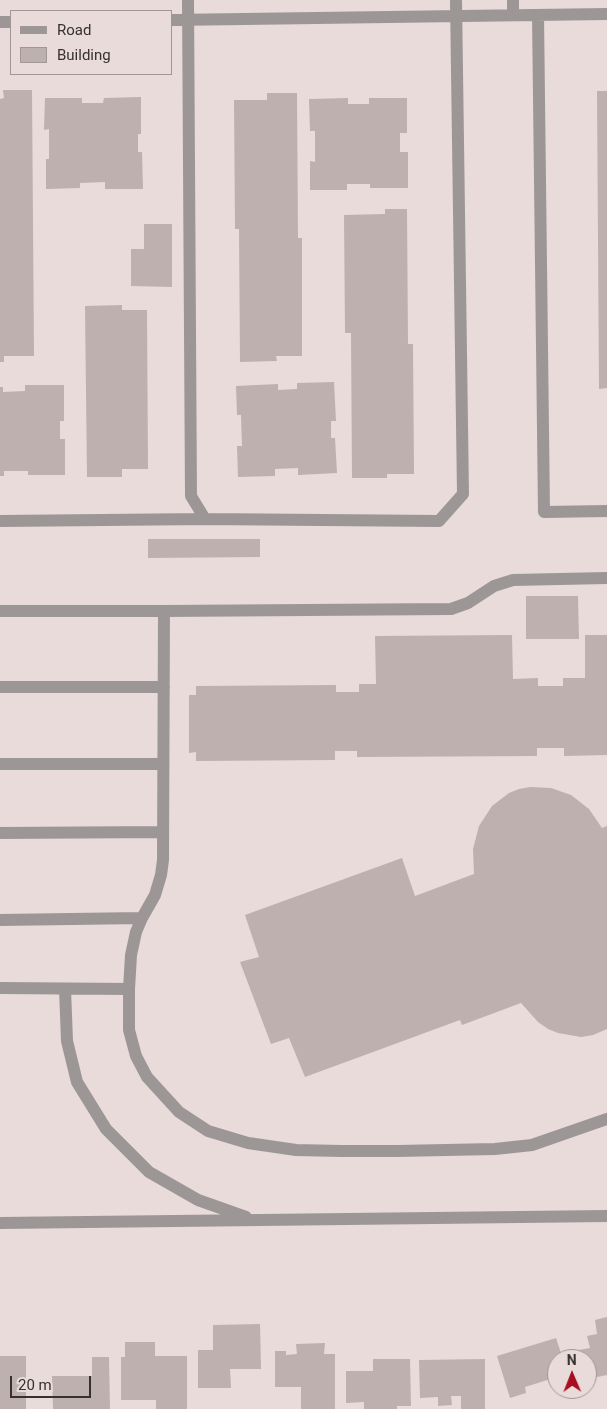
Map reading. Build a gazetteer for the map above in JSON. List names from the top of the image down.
{
  "legend": ["Road", "Building"],
  "scale_bar": "20 m",
  "north": "top"
}
